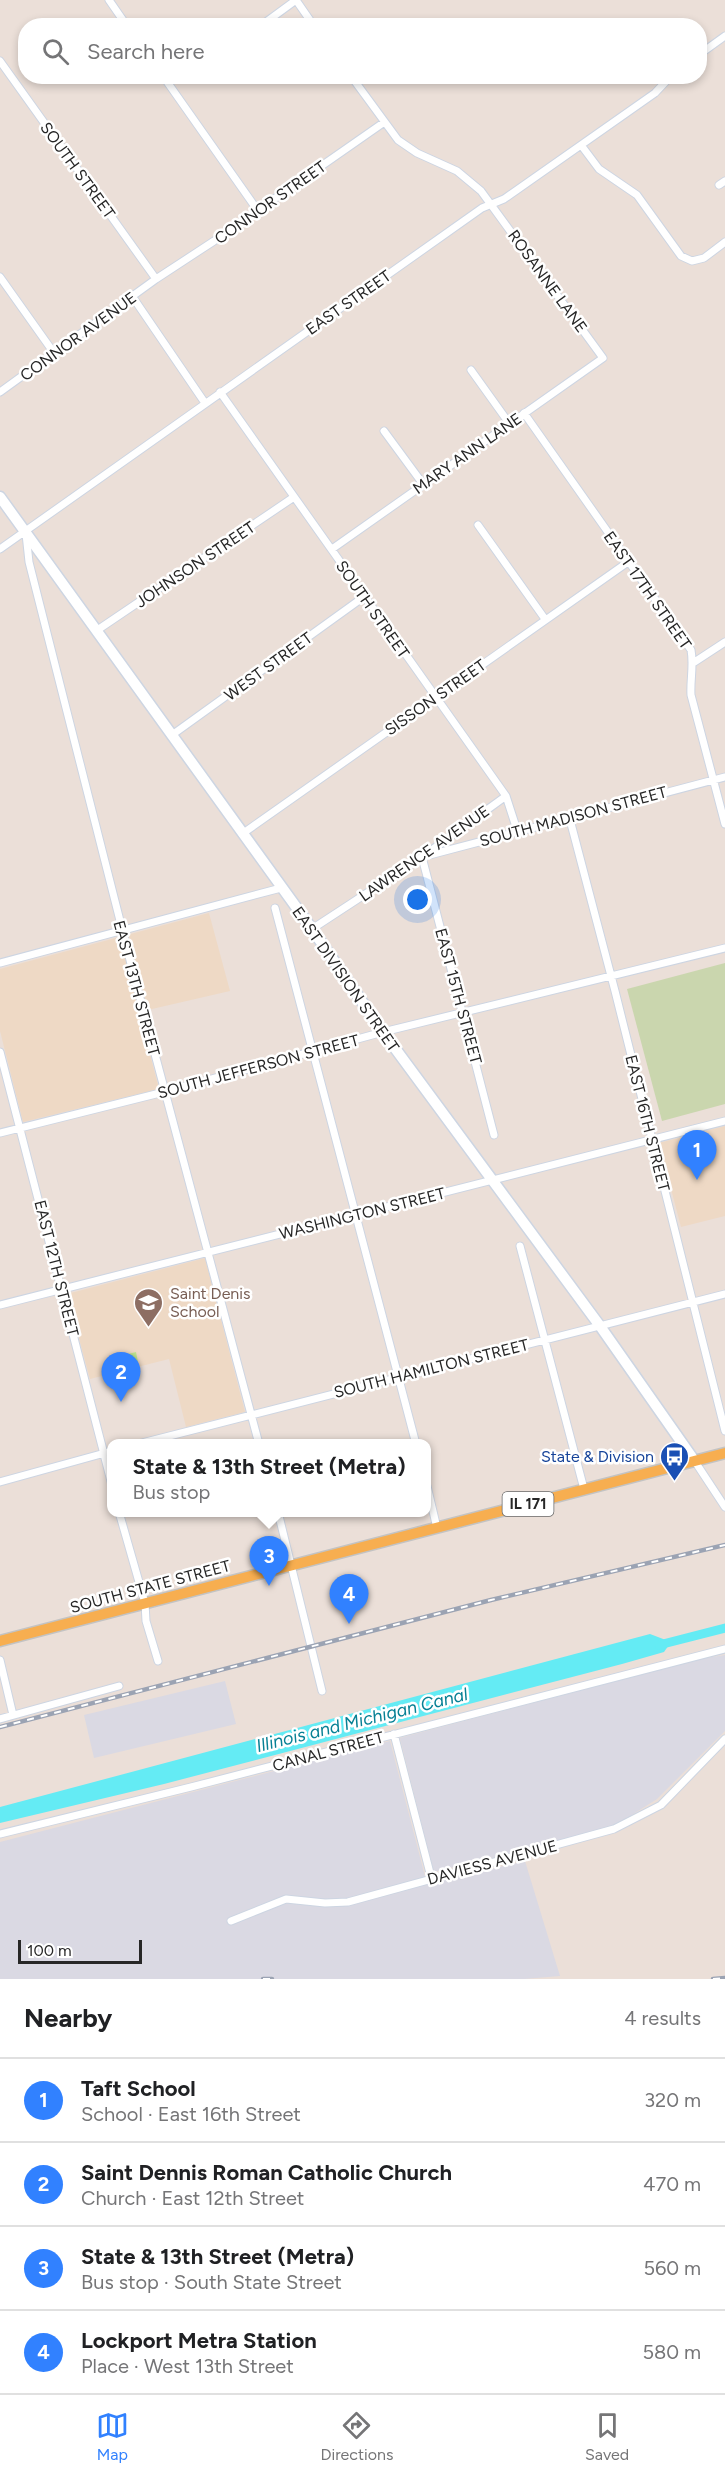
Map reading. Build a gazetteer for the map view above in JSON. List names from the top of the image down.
{
  "streets": {
    "main road": ["IL 171", "SOUTH STATE STREET"],
    "street": [
      "SOUTH STREET",
      "CONNOR STREET",
      "ROSANNE LANE",
      "EAST STREET",
      "CONNOR AVENUE",
      "MARY ANN LANE",
      "JOHNSON STREET",
      "EAST 17TH STREET",
      "WEST STREET",
      "SISSON STREET",
      "SOUTH MADISON STREET",
      "LAWRENCE AVENUE",
      "EAST DIVISION STREET",
      "EAST 13TH STREET",
      "EAST 15TH STREET",
      "SOUTH JEFFERSON STREET",
      "EAST 16TH STREET",
      "WASHINGTON STREET",
      "EAST 12TH STREET",
      "SOUTH HAMILTON STREET",
      "CANAL STREET",
      "DAVIESS AVENUE"
    ]
  },
  "crossings": [
    ["SOUTH STREET", "CONNOR STREET"],
    ["SOUTH STREET", "EAST STREET"],
    ["SOUTH STREET", "CONNOR AVENUE"],
    ["SOUTH STREET", "MARY ANN LANE"],
    ["SOUTH STREET", "JOHNSON STREET"],
    ["SOUTH STREET", "WEST STREET"],
    ["SOUTH STREET", "SISSON STREET"],
    ["SOUTH STREET", "SOUTH MADISON STREET"],
    ["SOUTH STREET", "LAWRENCE AVENUE"],
    ["CONNOR STREET", "ROSANNE LANE"],
    ["CONNOR STREET", "CONNOR AVENUE"],
    ["ROSANNE LANE", "EAST STREET"],
    ["ROSANNE LANE", "MARY ANN LANE"],
    ["EAST STREET", "EAST DIVISION STREET"],
    ["EAST STREET", "EAST 13TH STREET"],
    ["MARY ANN LANE", "EAST 17TH STREET"],
    ["JOHNSON STREET", "EAST DIVISION STREET"],
    ["EAST 17TH STREET", "SISSON STREET"],
    ["EAST 17TH STREET", "SOUTH MADISON STREET"],
    ["WEST STREET", "EAST DIVISION STREET"],
    ["SISSON STREET", "EAST DIVISION STREET"],
    ["SOUTH MADISON STREET", "LAWRENCE AVENUE"],
    ["SOUTH MADISON STREET", "EAST 15TH STREET"],
    ["SOUTH MADISON STREET", "EAST 16TH STREET"],
    ["LAWRENCE AVENUE", "EAST DIVISION STREET"],
    ["LAWRENCE AVENUE", "EAST 15TH STREET"],
    ["EAST DIVISION STREET", "EAST 13TH STREET"],
    ["EAST DIVISION STREET", "SOUTH JEFFERSON STREET"],
    ["EAST DIVISION STREET", "WASHINGTON STREET"],
    ["EAST DIVISION STREET", "SOUTH HAMILTON STREET"],
    ["EAST DIVISION STREET", "SOUTH STATE STREET"],
    ["EAST 13TH STREET", "SOUTH JEFFERSON STREET"],
    ["EAST 13TH STREET", "WASHINGTON STREET"],
    ["EAST 13TH STREET", "SOUTH HAMILTON STREET"],
    ["EAST 15TH STREET", "SOUTH JEFFERSON STREET"],
    ["SOUTH JEFFERSON STREET", "EAST 16TH STREET"],
    ["SOUTH JEFFERSON STREET", "EAST 12TH STREET"],
    ["EAST 16TH STREET", "WASHINGTON STREET"],
    ["EAST 16TH STREET", "SOUTH HAMILTON STREET"],
    ["WASHINGTON STREET", "EAST 12TH STREET"]
  ],
  "water": ["Illinois and Michigan Canal"],
  "places": {
    "school or university": ["Saint Denis School"],
    "bus stop": ["State & Division"]
  },
  "scale_bar": "100 m",
  "page": {
    "search": "Search here",
    "pins": [
      "1",
      "2",
      "3",
      "4"
    ],
    "popup": ["State & 13th Street (Metra)", "Bus stop"],
    "scale": "100 m",
    "heading": ["Nearby", "4 results"],
    "list": [
      {
        "mark": "1",
        "name": "Taft School",
        "note": "School · East 16th Street",
        "value": "320 m"
      },
      {
        "mark": "2",
        "name": "Saint Dennis Roman Catholic Church",
        "note": "Church · East 12th Street",
        "value": "470 m"
      },
      {
        "mark": "3",
        "name": "State & 13th Street (Metra)",
        "note": "Bus stop · South State Street",
        "value": "560 m"
      },
      {
        "mark": "4",
        "name": "Lockport Metra Station",
        "note": "Place · West 13th Street",
        "value": "580 m"
      }
    ],
    "nav": ["Map", "Directions", "Saved"]
  }
}
